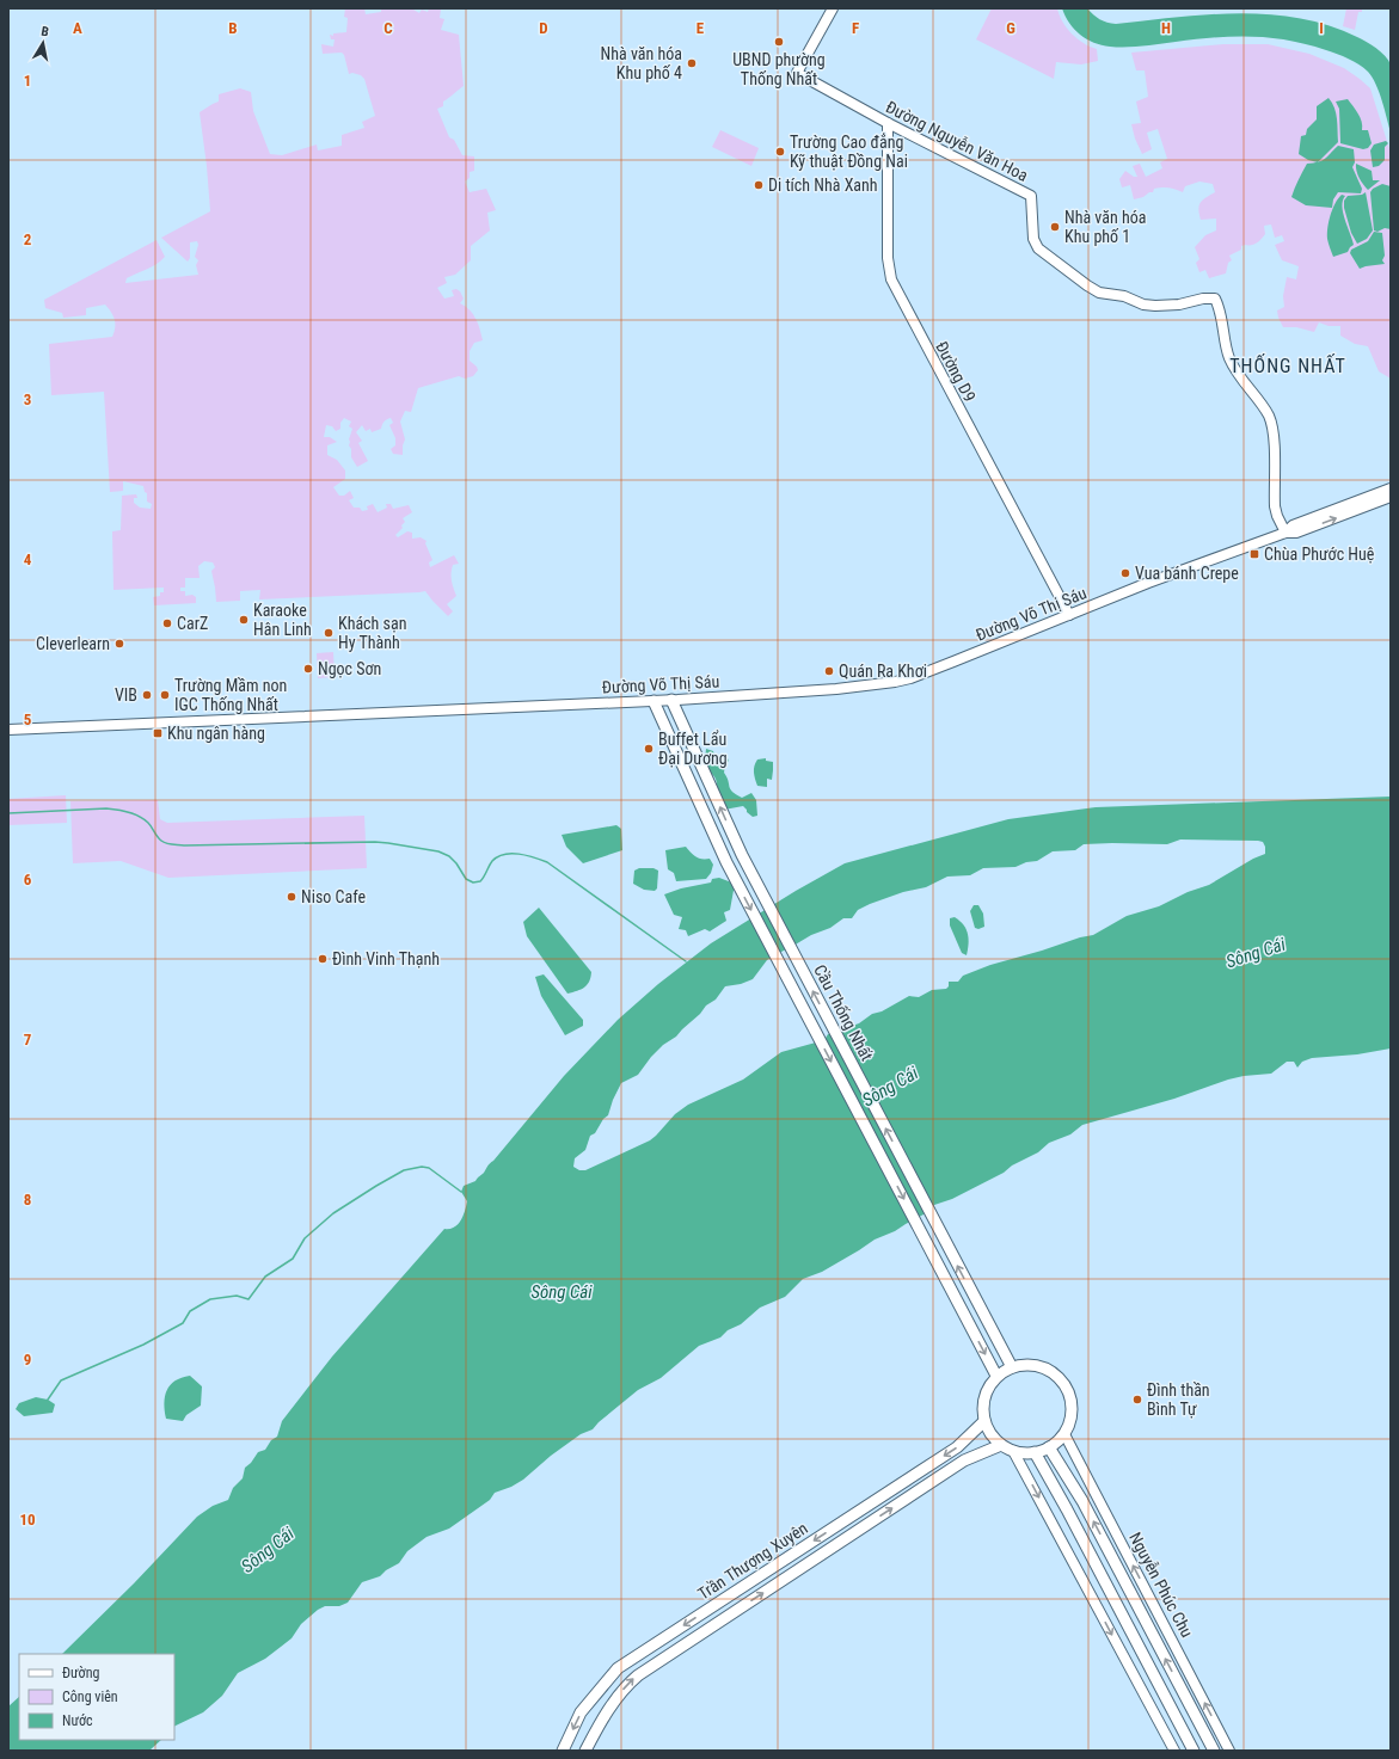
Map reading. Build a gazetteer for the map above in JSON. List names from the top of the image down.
{
  "streets": {
    "main road": [
      "Đường Nguyễn Văn Hoa",
      "Đường D9",
      "Đường Võ Thị Sáu",
      "Cầu Thống Nhất",
      "Trần Thượng Xuyên",
      "Nguyễn Phúc Chu"
    ]
  },
  "crossings": [
    ["Đường Nguyễn Văn Hoa", "Đường D9"],
    ["Đường Nguyễn Văn Hoa", "Đường Võ Thị Sáu"],
    ["Đường D9", "Đường Võ Thị Sáu"],
    ["Đường Võ Thị Sáu", "Cầu Thống Nhất"],
    ["Cầu Thống Nhất", "Trần Thượng Xuyên"],
    ["Cầu Thống Nhất", "Nguyễn Phúc Chu"],
    ["Trần Thượng Xuyên", "Nguyễn Phúc Chu"]
  ],
  "districts": ["THỐNG NHẤT"],
  "water": ["Sông Cái"],
  "places": {
    "other": [
      "UBND phường Thống Nhất",
      "Nhà văn hóa Khu phố 4",
      "Trường Cao đẳng Kỹ thuật Đồng Nai",
      "Di tích Nhà Xanh",
      "Nhà văn hóa Khu phố 1",
      "Vua bánh Crepe",
      "Karaoke Hân Linh",
      "CarZ",
      "Khách sạn Hy Thành",
      "Cleverlearn",
      "Ngọc Sơn",
      "Quán Ra Khơi",
      "VIB",
      "Trường Mầm non IGC Thống Nhất",
      "Buffet Lẩu Đại Dương",
      "Niso Cafe",
      "Đình Vinh Thạnh",
      "Đình thần Bình Tự"
    ],
    "transit": ["Chùa Phước Huệ", "Khu ngân hàng"]
  },
  "legend": ["Đường", "Công viên", "Nước"],
  "north": "top",
  "grid": {
    "columns": [
      "A",
      "B",
      "C",
      "D",
      "E",
      "F",
      "G",
      "H",
      "I"
    ],
    "rows": [
      "1",
      "2",
      "3",
      "4",
      "5",
      "6",
      "7",
      "8",
      "9",
      "10"
    ]
  }
}
